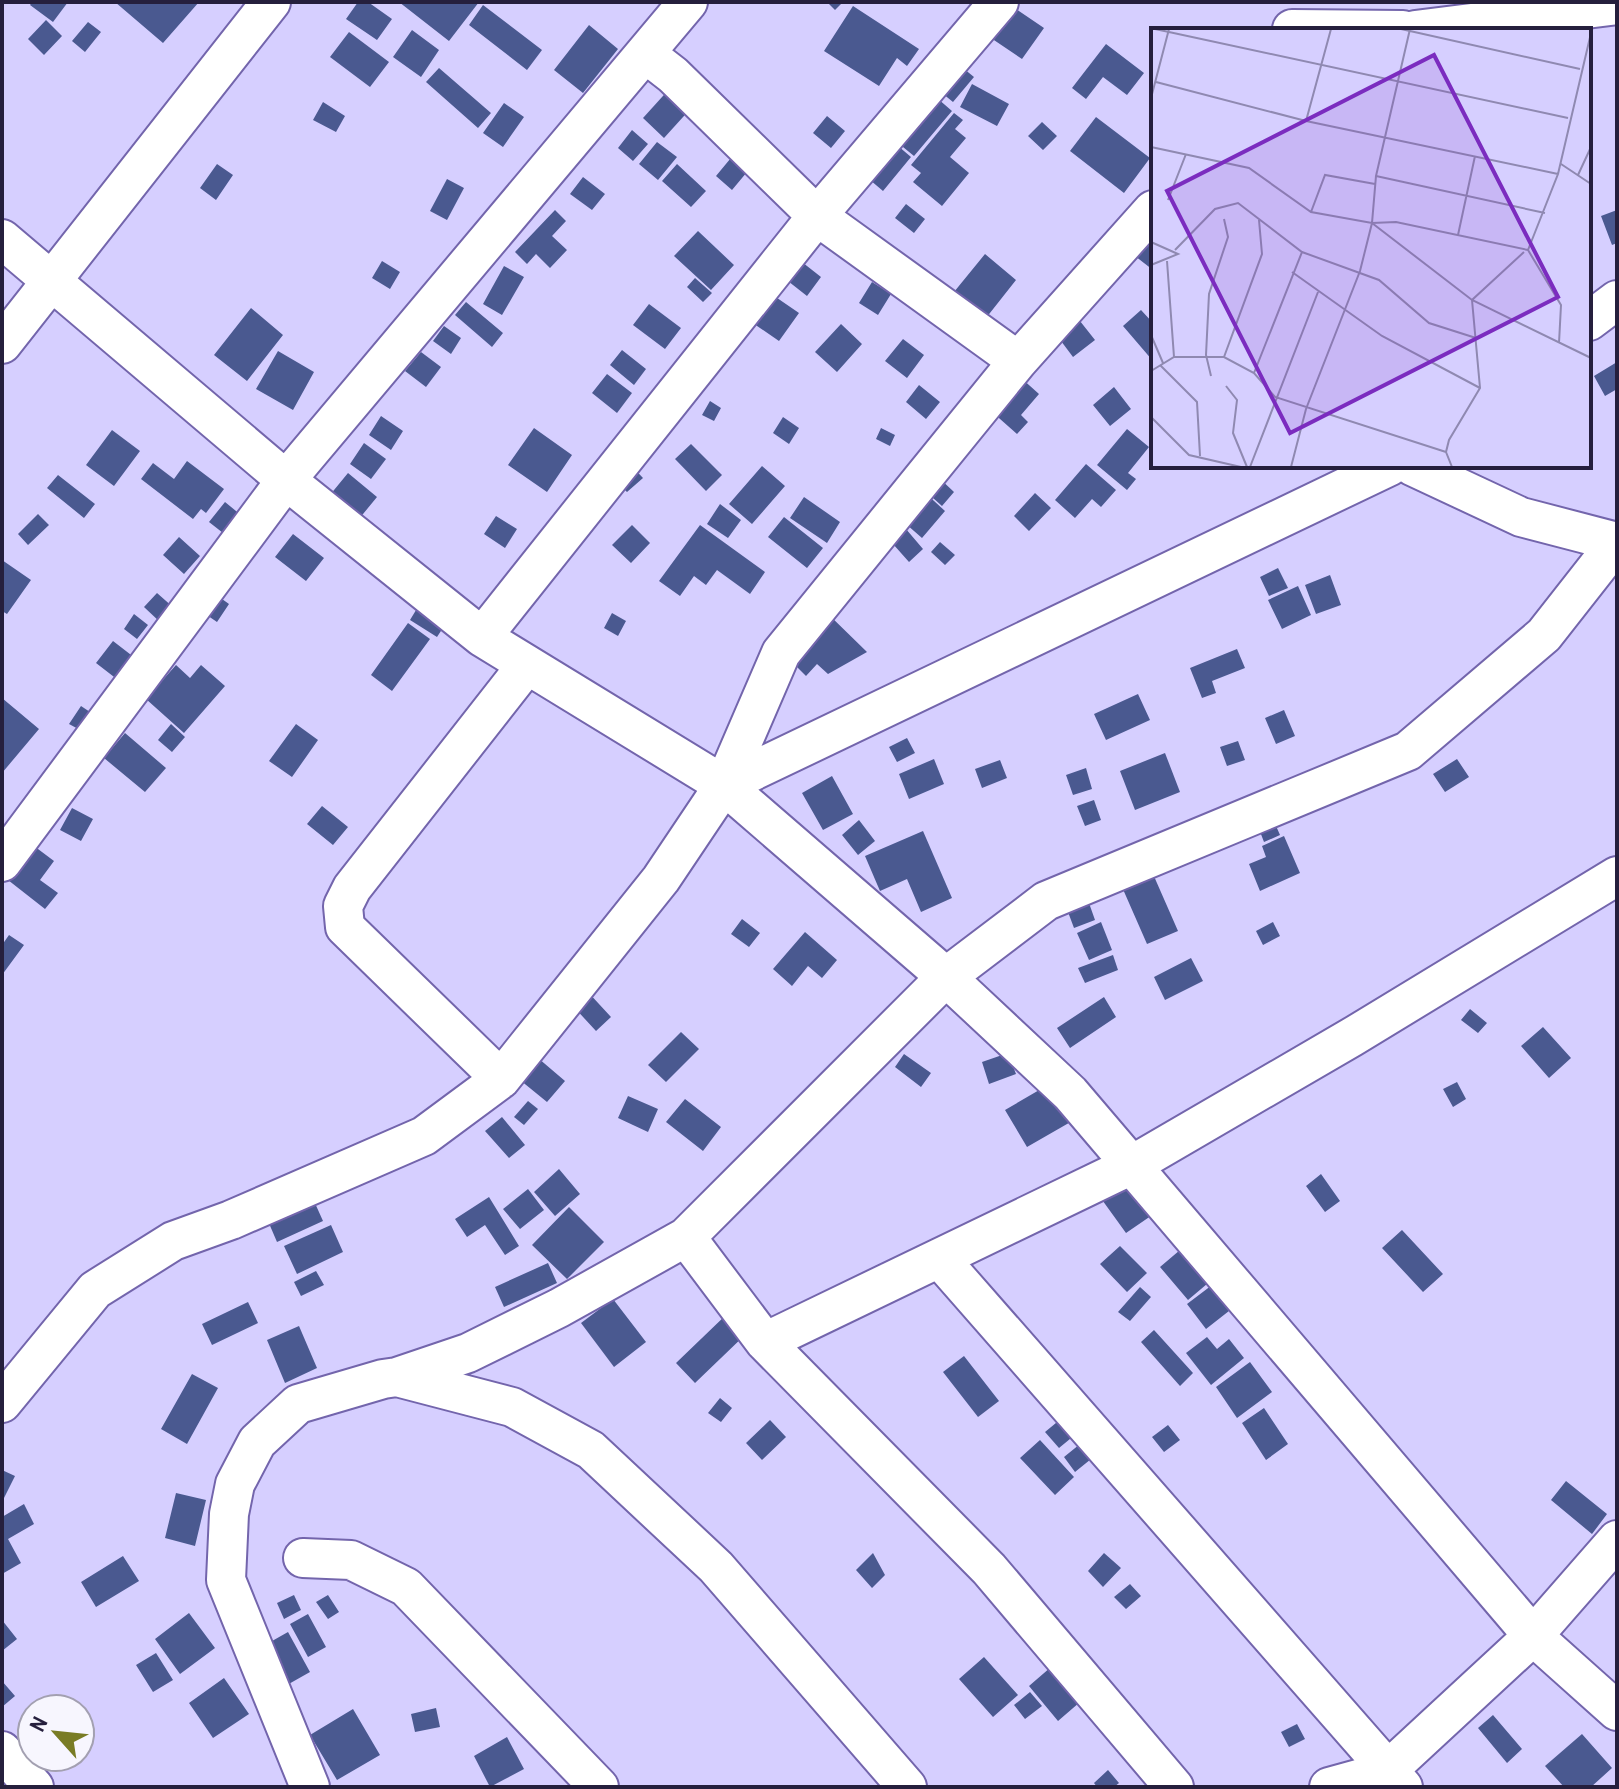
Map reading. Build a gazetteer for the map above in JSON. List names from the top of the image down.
{
  "north": "top left"
}
